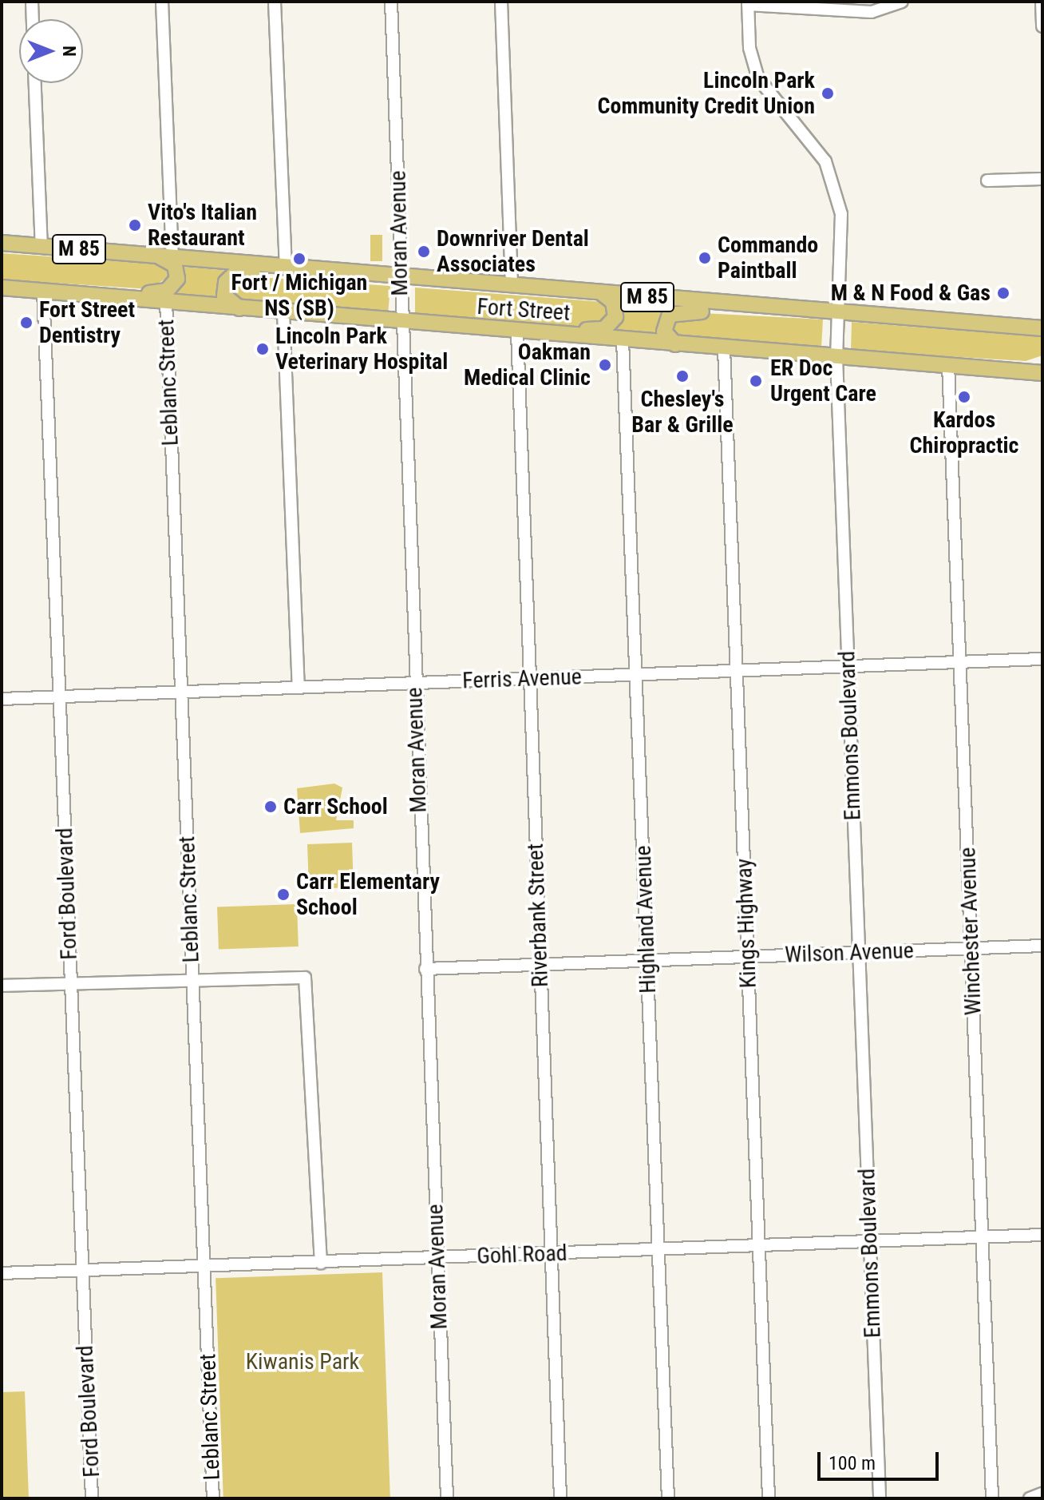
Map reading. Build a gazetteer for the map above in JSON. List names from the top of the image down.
{
  "streets": {
    "main road": ["M 85", "Fort Street"],
    "street": [
      "Moran Avenue",
      "Leblanc Street",
      "Ferris Avenue",
      "Emmons Boulevard",
      "Ford Boulevard",
      "Riverbank Street",
      "Highland Avenue",
      "Kings Highway",
      "Winchester Avenue",
      "Wilson Avenue",
      "Gohl Road"
    ]
  },
  "crossings": [
    ["Moran Avenue", "Fort Street"],
    ["Moran Avenue", "Ferris Avenue"],
    ["Moran Avenue", "Wilson Avenue"],
    ["Moran Avenue", "Gohl Road"],
    ["Fort Street", "Leblanc Street"],
    ["Fort Street", "Emmons Boulevard"],
    ["Fort Street", "Ford Boulevard"],
    ["Fort Street", "Riverbank Street"],
    ["Fort Street", "Highland Avenue"],
    ["Fort Street", "Kings Highway"],
    ["Fort Street", "Winchester Avenue"],
    ["Leblanc Street", "Ferris Avenue"],
    ["Leblanc Street", "Gohl Road"],
    ["Ferris Avenue", "Emmons Boulevard"],
    ["Ferris Avenue", "Ford Boulevard"],
    ["Ferris Avenue", "Riverbank Street"],
    ["Ferris Avenue", "Highland Avenue"],
    ["Ferris Avenue", "Kings Highway"],
    ["Ferris Avenue", "Winchester Avenue"],
    ["Emmons Boulevard", "Wilson Avenue"],
    ["Emmons Boulevard", "Gohl Road"],
    ["Ford Boulevard", "Gohl Road"],
    ["Riverbank Street", "Wilson Avenue"],
    ["Riverbank Street", "Gohl Road"],
    ["Highland Avenue", "Wilson Avenue"],
    ["Highland Avenue", "Gohl Road"],
    ["Kings Highway", "Wilson Avenue"],
    ["Kings Highway", "Gohl Road"],
    ["Winchester Avenue", "Wilson Avenue"],
    ["Winchester Avenue", "Gohl Road"]
  ],
  "parks": ["Kiwanis Park"],
  "places": [
    "Lincoln Park Community Credit Union",
    "Vito's Italian Restaurant",
    "Downriver Dental Associates",
    "Commando Paintball",
    "Fort / Michigan NS (SB)",
    "M & N Food & Gas",
    "Fort Street Dentistry",
    "Lincoln Park Veterinary Hospital",
    "Oakman Medical Clinic",
    "Chesley's Bar & Grille",
    "ER Doc Urgent Care",
    "Kardos Chiropractic",
    "Carr School",
    "Carr Elementary School"
  ],
  "scale_bar": "100 m",
  "north": "right"
}
